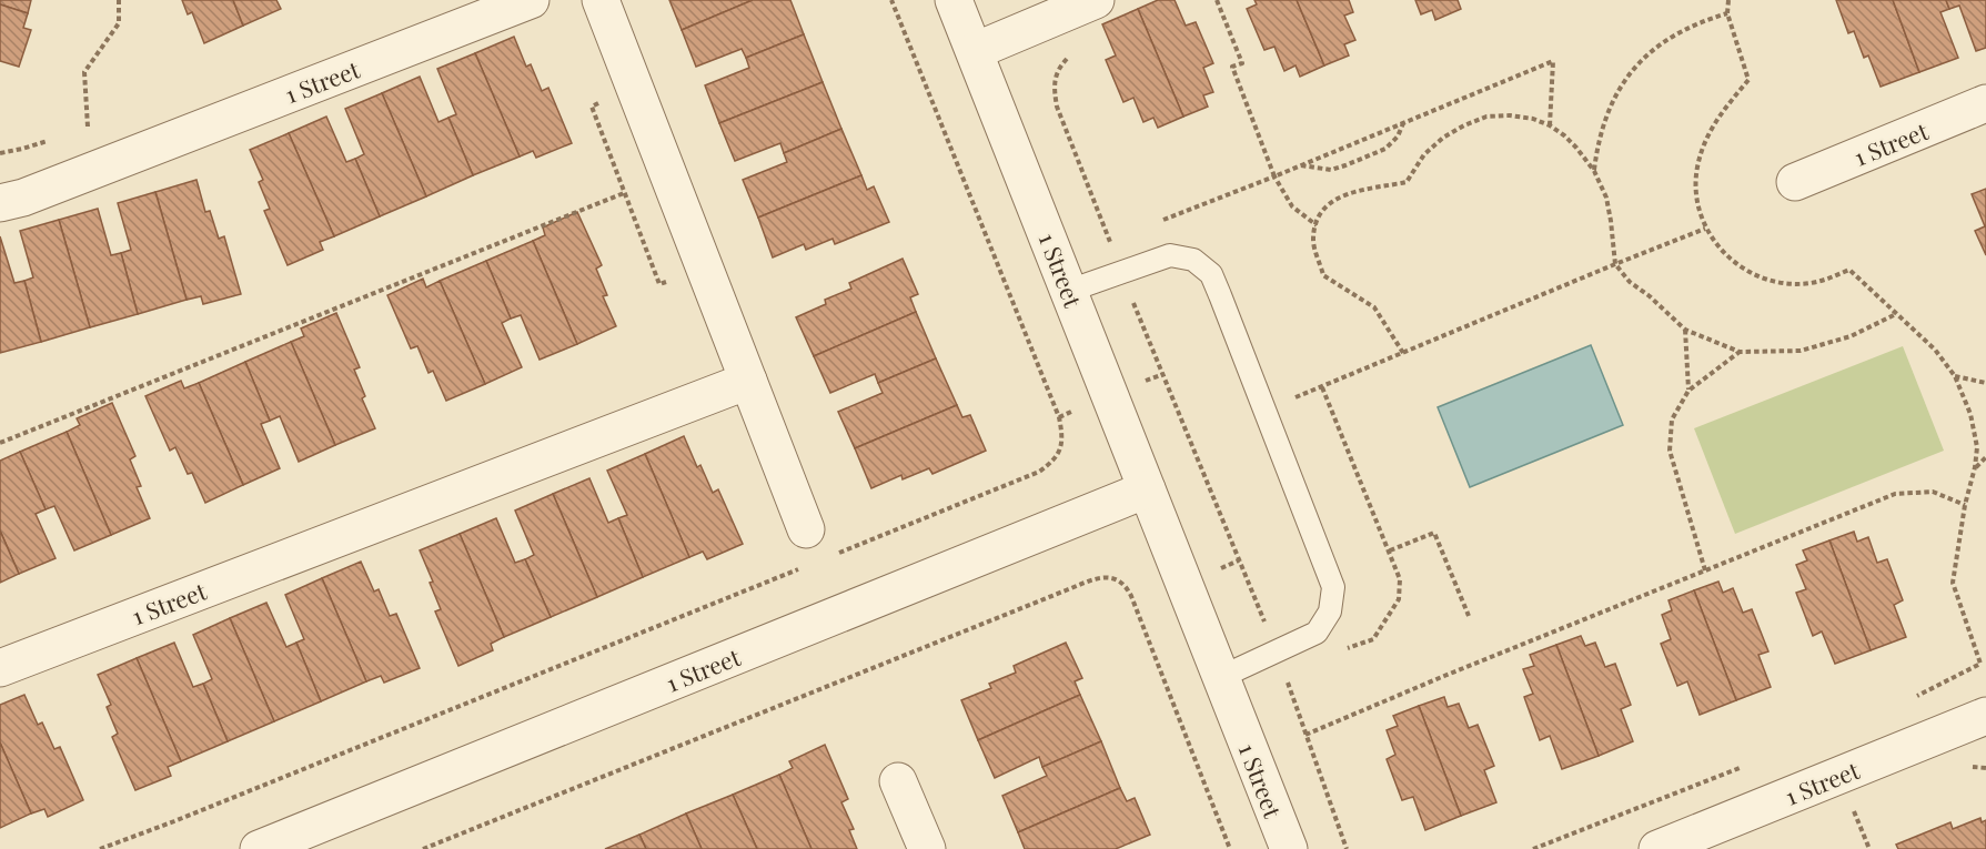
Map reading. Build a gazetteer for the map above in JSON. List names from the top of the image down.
{
  "streets": {
    "street": ["1 Street"]
  }
}
